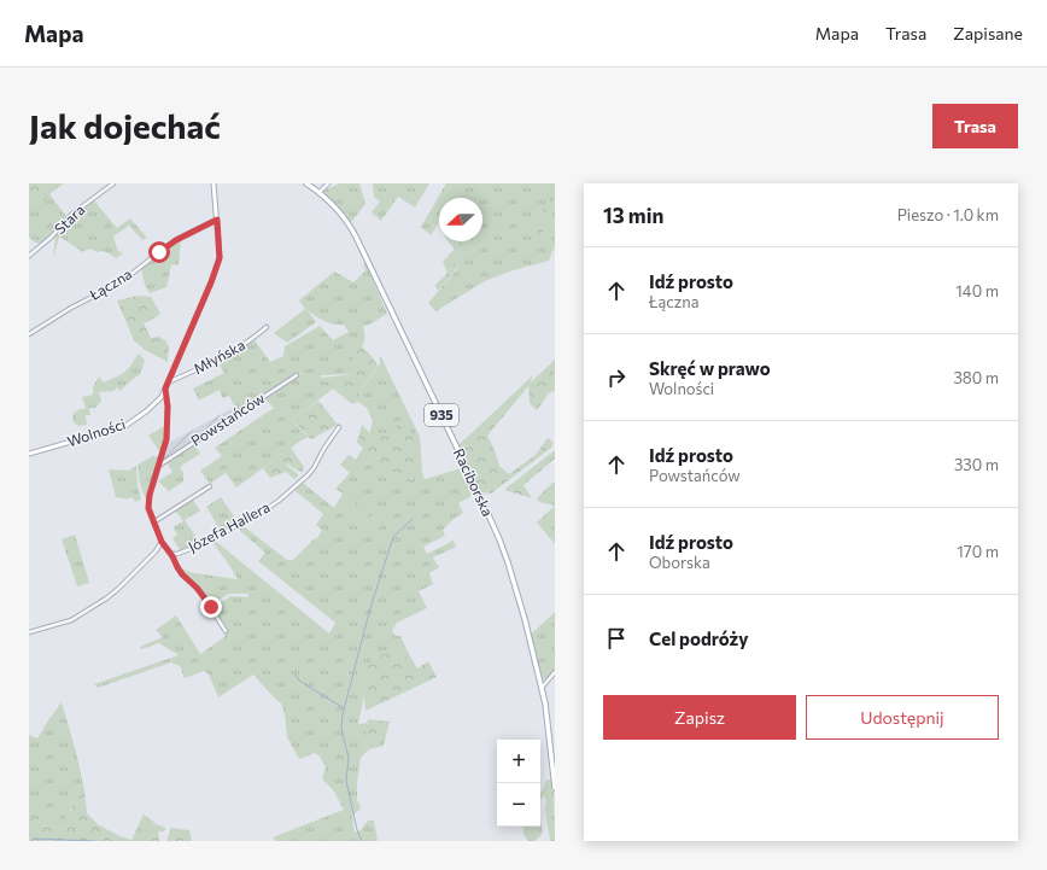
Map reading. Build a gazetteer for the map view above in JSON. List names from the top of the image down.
{
  "streets": {
    "main road": ["935", "Raciborska"],
    "street": [
      "Stara",
      "Łączna",
      "Młyńska",
      "Powstańców",
      "Wolności",
      "Józefa Hallera"
    ]
  },
  "crossings": [
    ["Łączna", "Wolności"],
    ["Młyńska", "Wolności"],
    ["Powstańców", "Wolności"],
    ["Powstańców", "Józefa Hallera"]
  ],
  "north": "left",
  "page": {
    "header": "Mapa",
    "nav": ["Mapa", "Trasa", "Zapisane"],
    "buttons": [
      "Trasa",
      ["Zapisz", "Udostępnij"]
    ],
    "title": "Jak dojechać",
    "heading": ["13 min", "Pieszo · 1.0 km"],
    "list": [
      ["Idź prosto", "Łączna", "140 m"],
      ["Skręć w prawo", "Wolności", "380 m"],
      ["Idź prosto", "Powstańców", "330 m"],
      ["Idź prosto", "Oborska", "170 m"],
      "Cel podróży"
    ],
    "map_buttons": ["+", "−"]
  }
}
